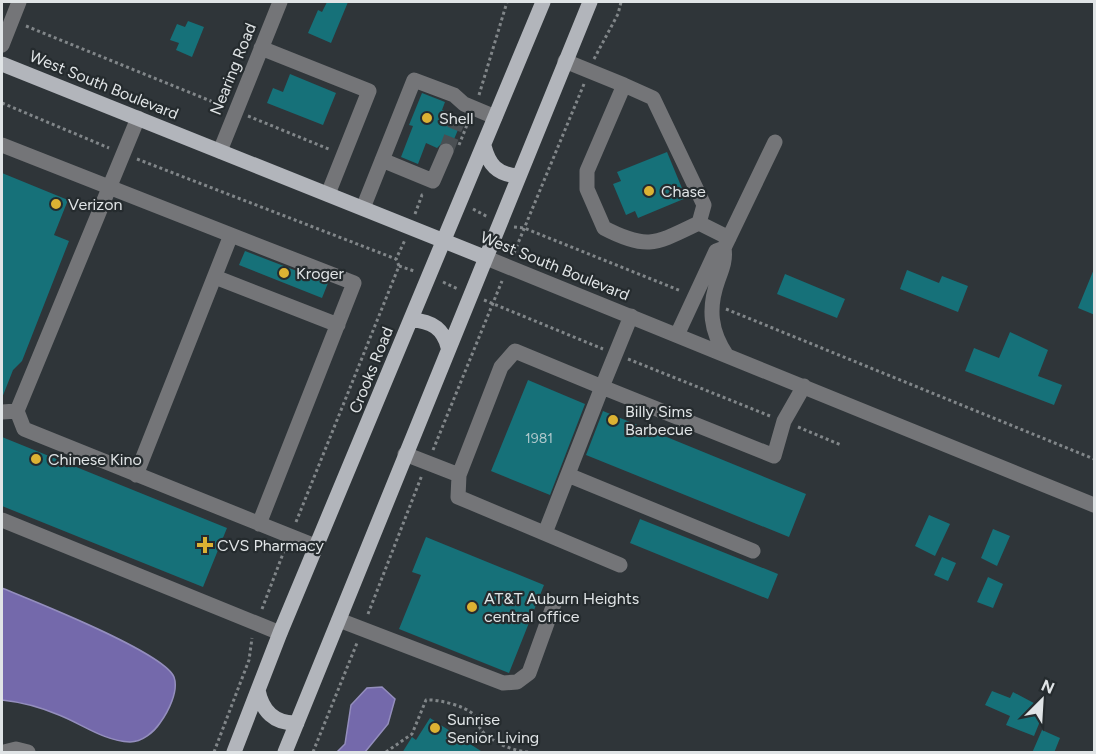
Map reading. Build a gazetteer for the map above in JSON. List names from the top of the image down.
{
  "streets": {
    "main road": ["West South Boulevard", "Crooks Road"],
    "street": ["Nearing Road"]
  },
  "crossings": [
    ["Nearing Road", "West South Boulevard"],
    ["West South Boulevard", "Crooks Road"]
  ],
  "places": {
    "other": [
      "Shell",
      "Chase",
      "Verizon",
      "Kroger",
      "Billy Sims Barbecue",
      "Chinese Kino",
      "AT&T Auburn Heights central office",
      "Sunrise Senior Living"
    ],
    "health": ["CVS Pharmacy"]
  },
  "house_numbers": ["1981"],
  "north": "top right"
}
